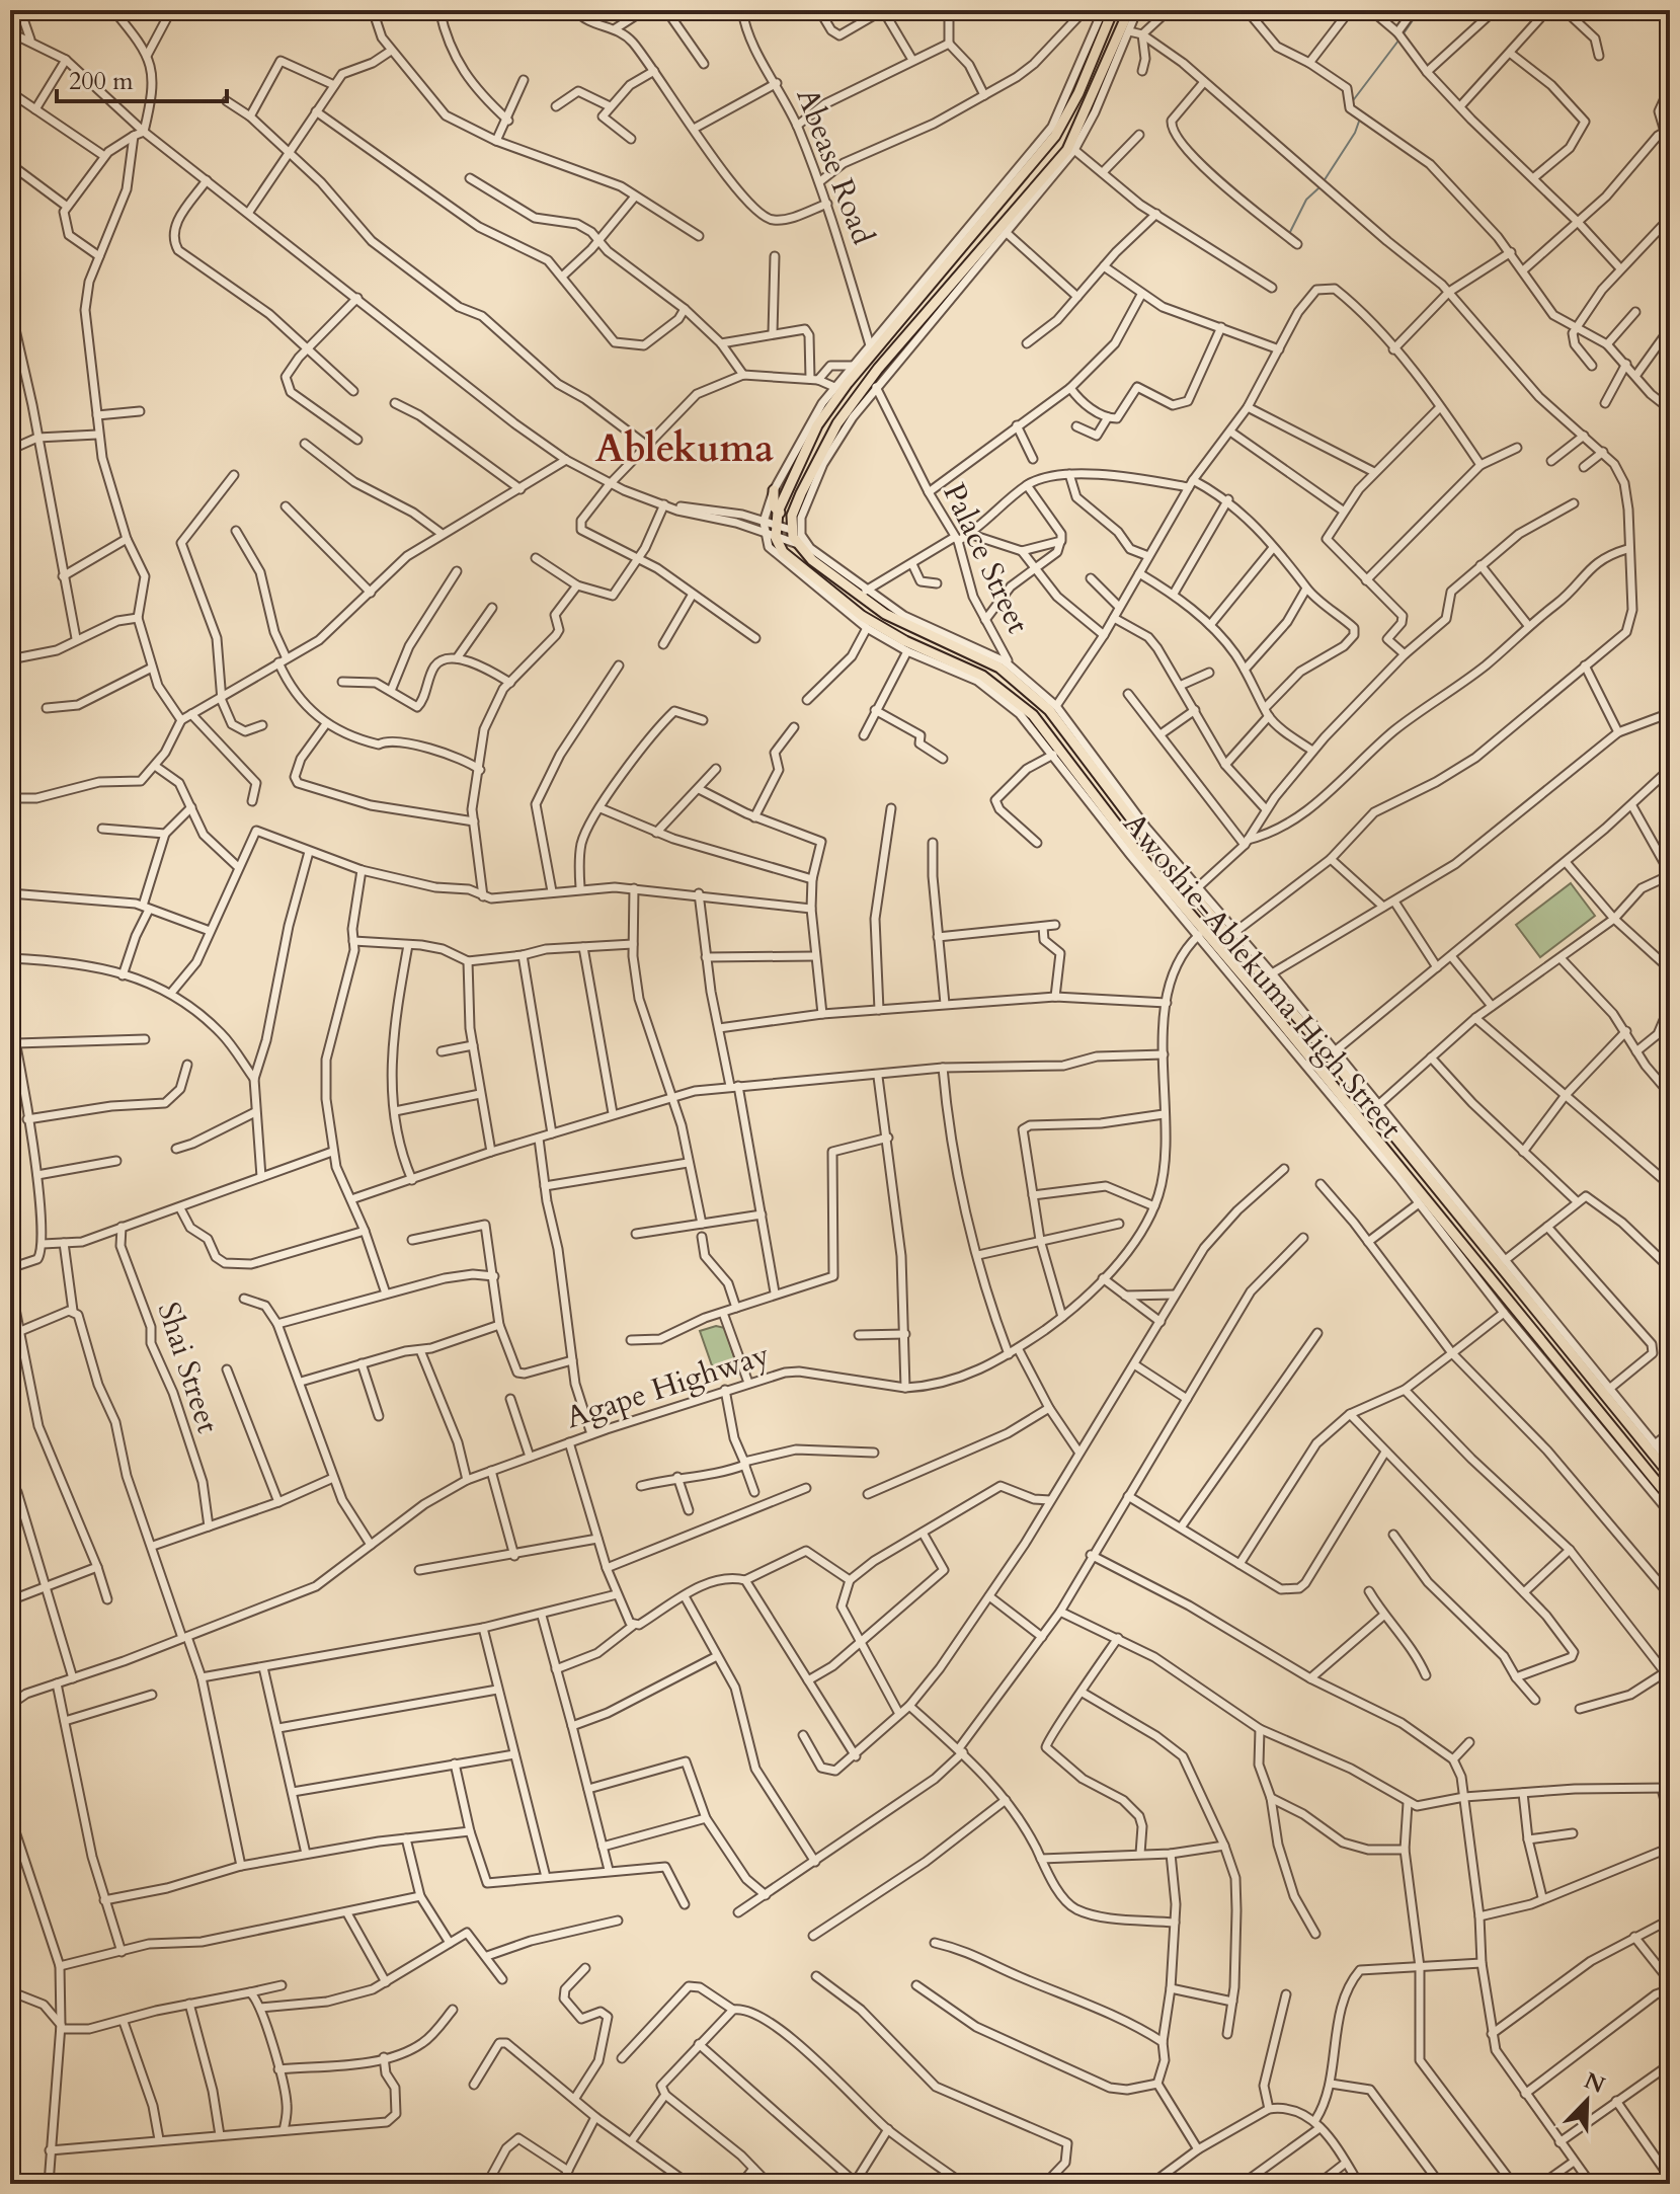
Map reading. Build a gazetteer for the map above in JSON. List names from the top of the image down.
{
  "streets": {
    "main road": ["Awoshie-Ablekuma High Street"],
    "street": [
      "Abease Road",
      "Palace Street",
      "Shai Street",
      "Agape Highway"
    ]
  },
  "crossings": [
    ["Palace Street", "Awoshie-Ablekuma High Street"],
    ["Awoshie-Ablekuma High Street", "Agape Highway"]
  ],
  "districts": ["Ablekuma"],
  "scale_bar": "200 m",
  "north": "top right"
}
